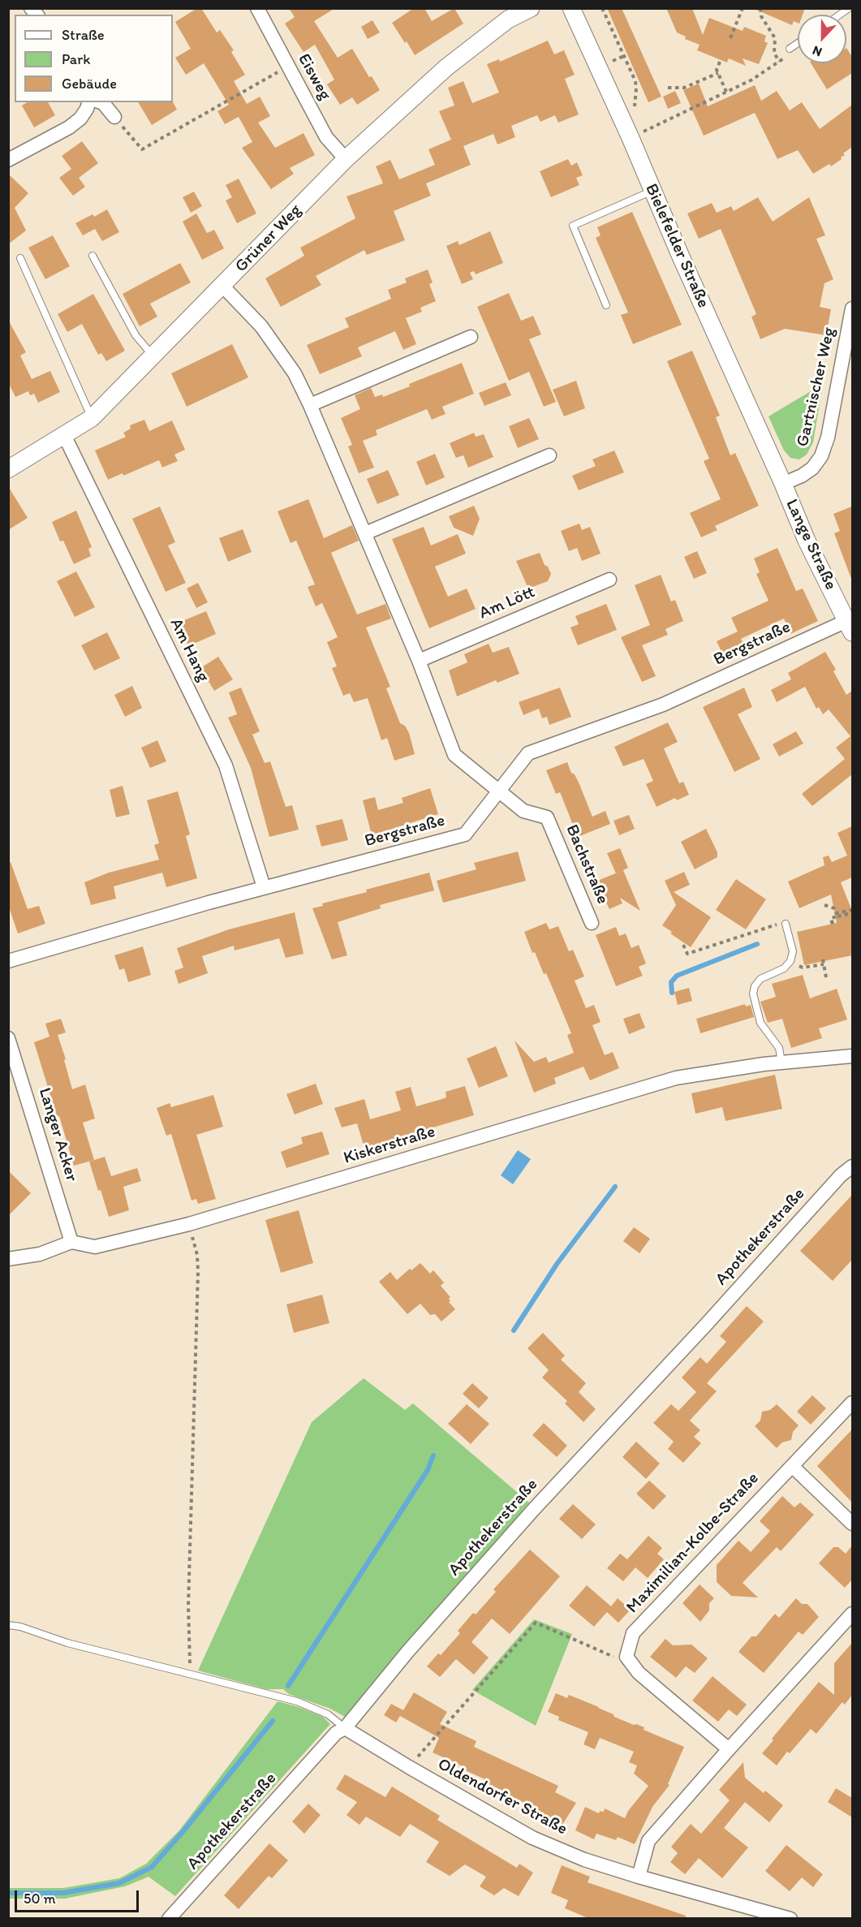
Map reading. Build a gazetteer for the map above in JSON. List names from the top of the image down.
{
  "streets": {
    "street": [
      "Eisweg",
      "Grüner Weg",
      "Bielefelder Straße",
      "Gartnischer Weg",
      "Lange Straße",
      "Am Lött",
      "Bergstraße",
      "Am Hang",
      "Bachstraße",
      "Langer Acker",
      "Kiskerstraße",
      "Apothekerstraße",
      "Maximilian-Kolbe-Straße",
      "Oldendorfer Straße"
    ]
  },
  "crossings": [
    ["Eisweg", "Grüner Weg"],
    ["Grüner Weg", "Am Hang"],
    ["Bielefelder Straße", "Gartnischer Weg"],
    ["Bielefelder Straße", "Lange Straße"],
    ["Gartnischer Weg", "Lange Straße"],
    ["Lange Straße", "Bergstraße"],
    ["Bergstraße", "Am Hang"],
    ["Bergstraße", "Bachstraße"],
    ["Langer Acker", "Kiskerstraße"],
    ["Apothekerstraße", "Oldendorfer Straße"]
  ],
  "legend": ["Straße", "Park", "Gebäude"],
  "scale_bar": "50 m",
  "north": "bottom"
}
